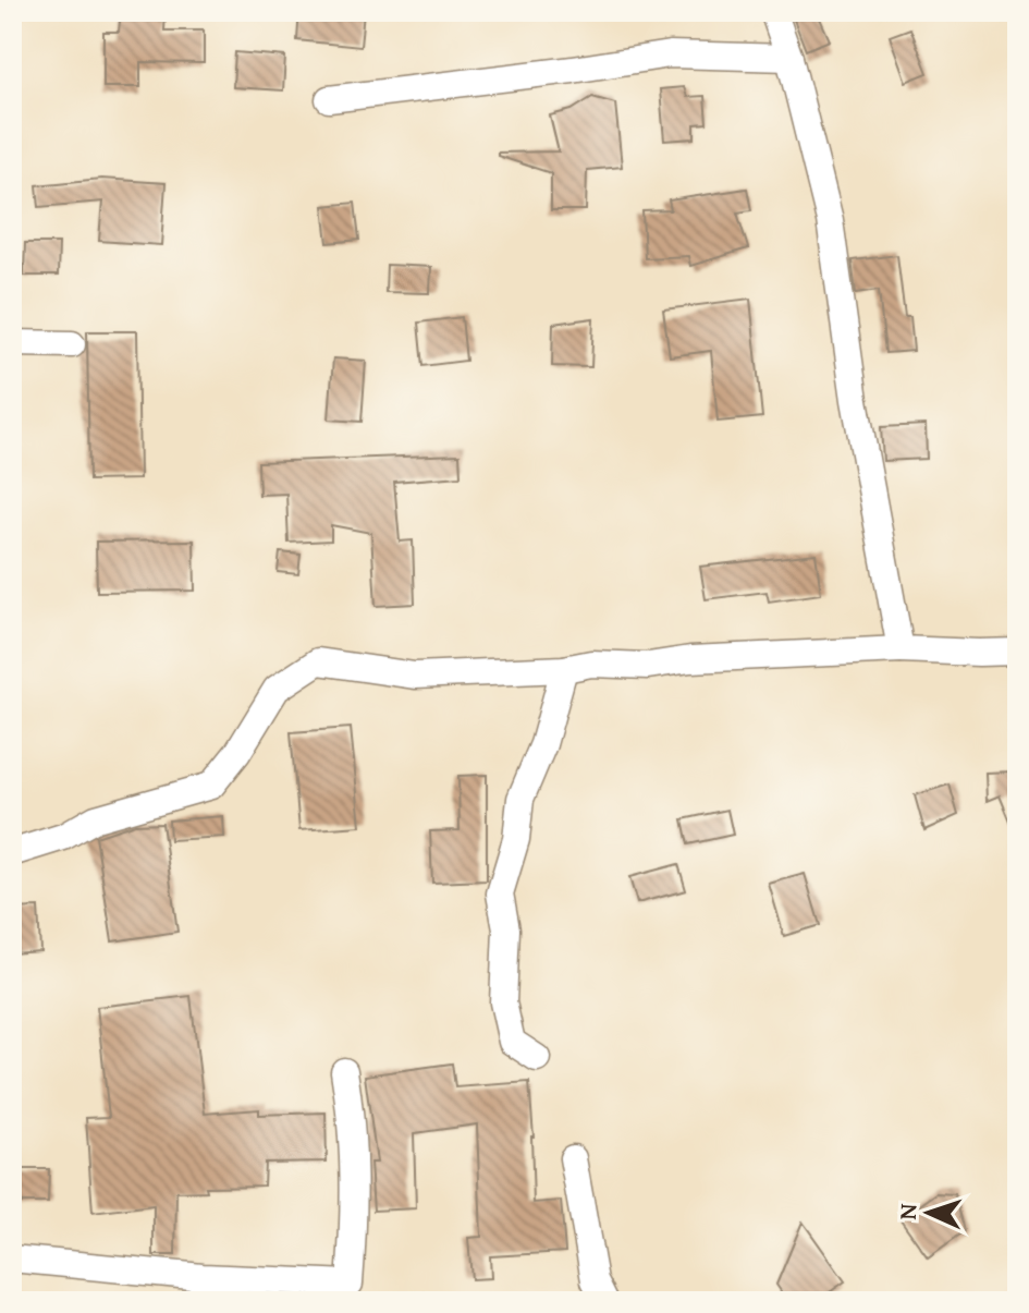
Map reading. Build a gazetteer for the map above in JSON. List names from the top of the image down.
{
  "north": "left"
}
